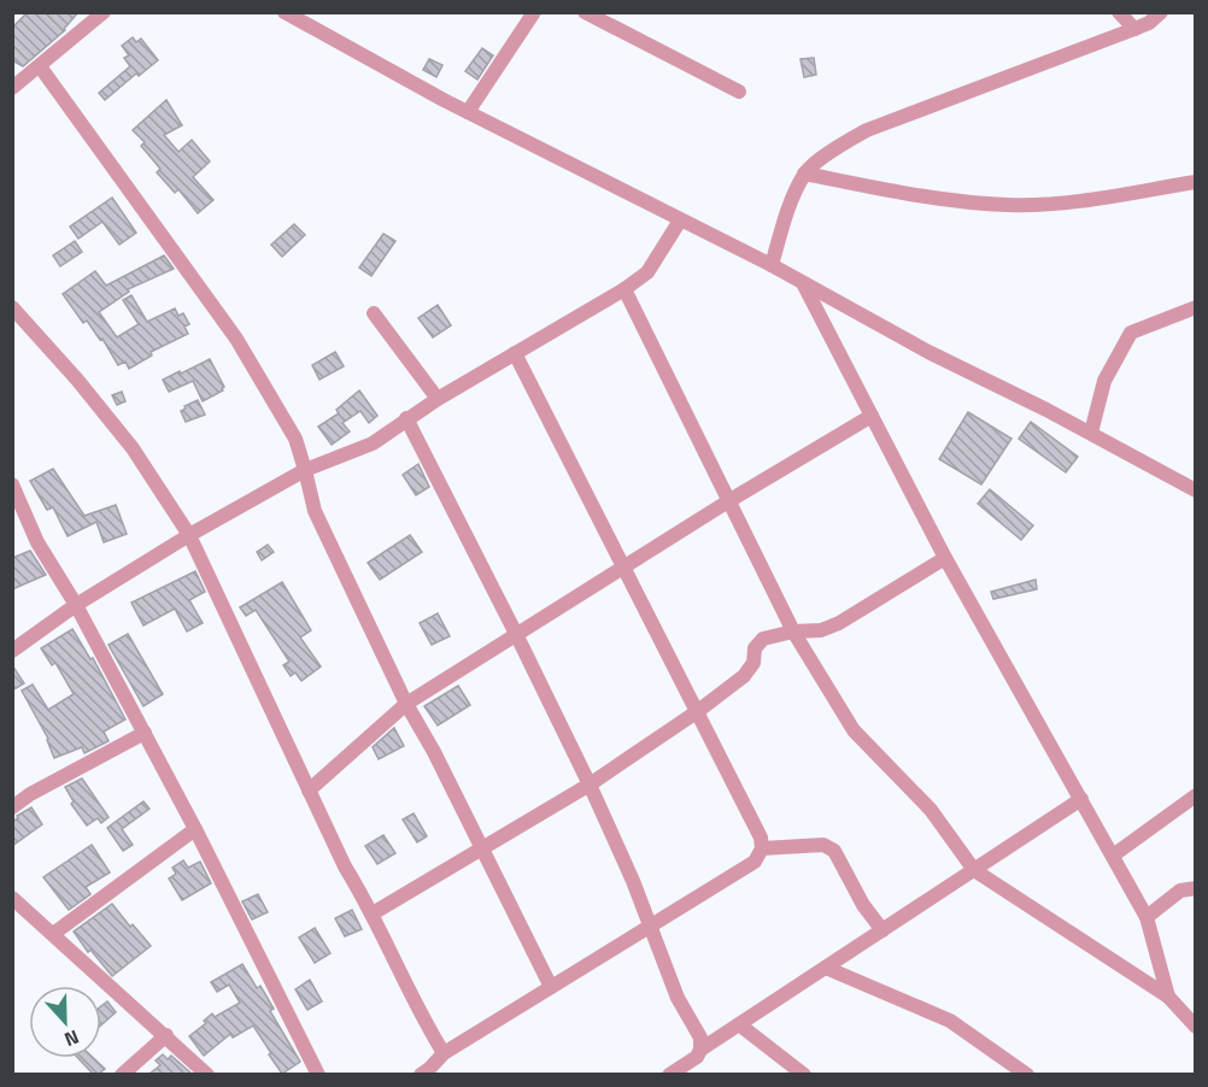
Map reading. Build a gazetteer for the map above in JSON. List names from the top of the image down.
{
  "north": "bottom"
}
